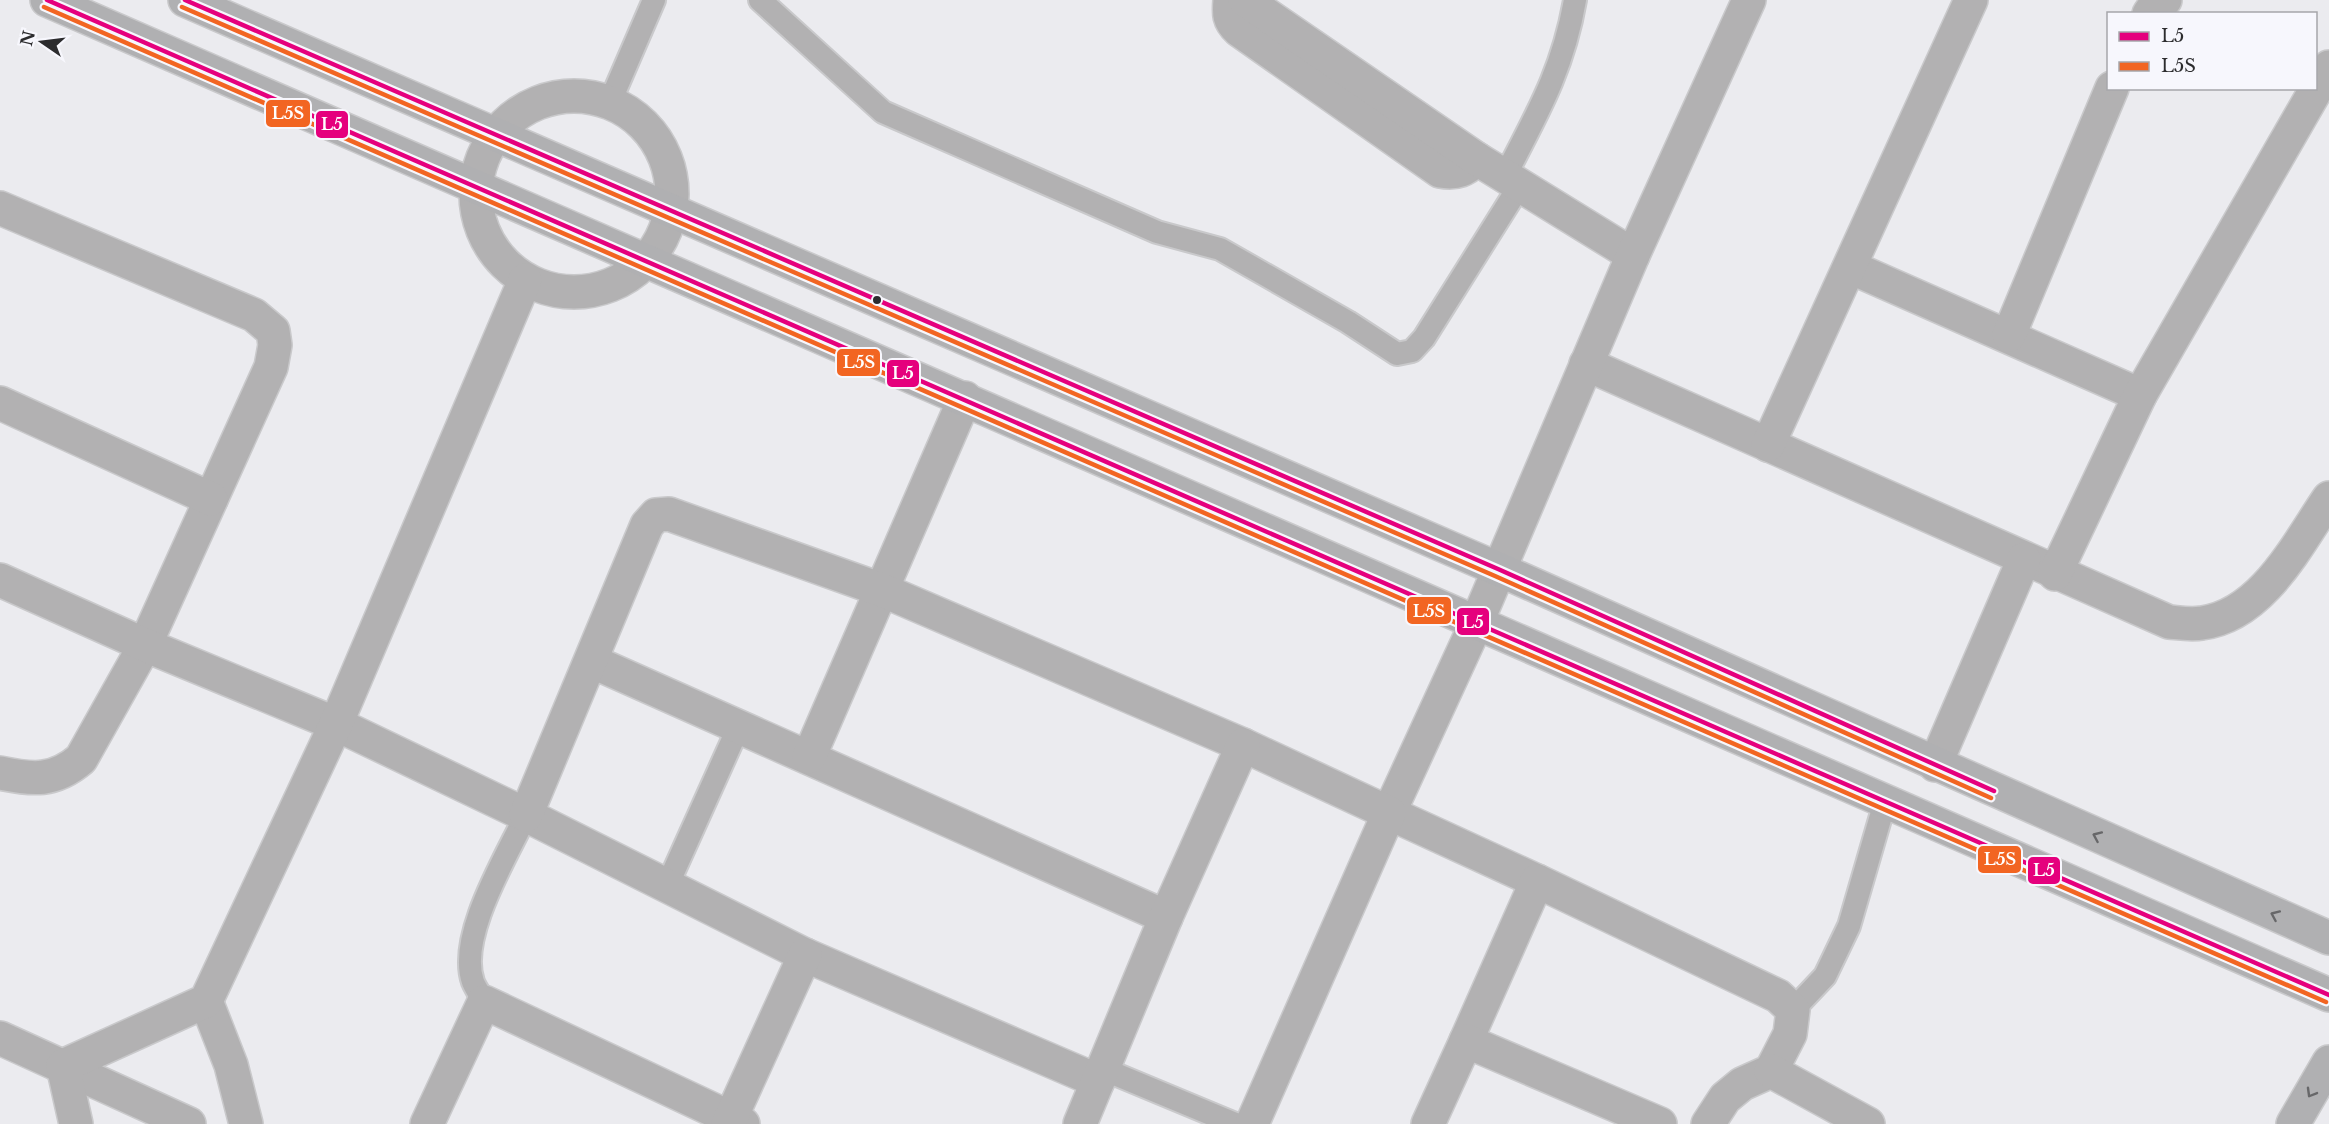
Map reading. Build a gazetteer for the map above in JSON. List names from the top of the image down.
{
  "lines": ["transit line L5", "transit line L5S"],
  "legend": ["L5", "L5S"],
  "north": "left"
}
